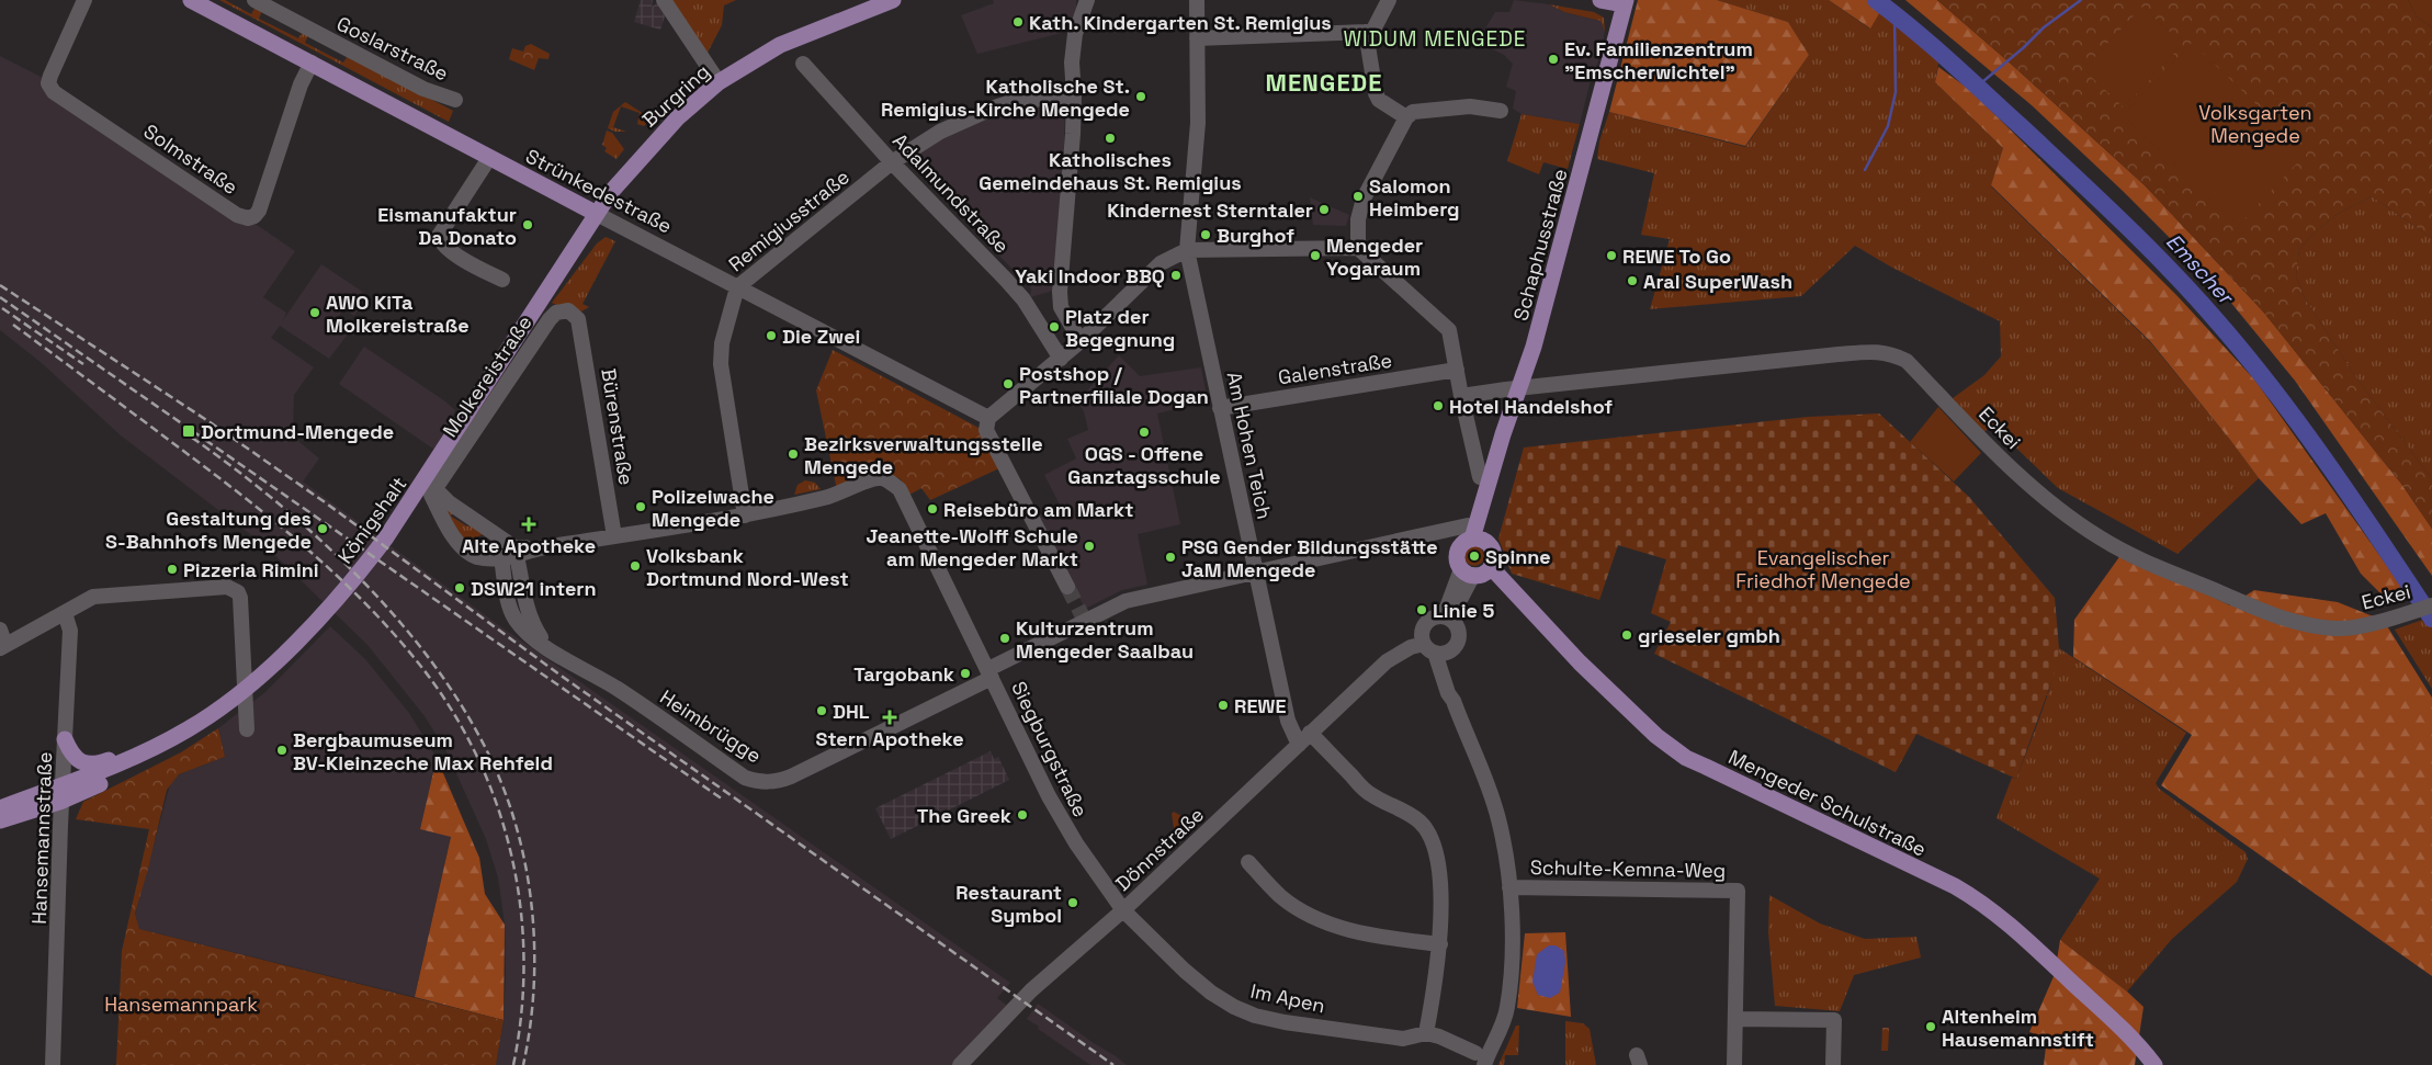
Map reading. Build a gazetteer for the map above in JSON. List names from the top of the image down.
{
  "streets": {
    "main road": [
      "Burgring",
      "Strünkedestraße",
      "Schaphusstraße",
      "Königshalt",
      "Mengeder Schulstraße"
    ],
    "street": [
      "Goslarstraße",
      "Solmstraße",
      "Adalmundstraße",
      "Remigiusstraße",
      "Galenstraße",
      "Molkereistraße",
      "Bürenstraße",
      "Eckei",
      "Am Hohen Teich",
      "Heimbrügge",
      "Siegburgstraße",
      "Hansemannstraße",
      "Dönnstraße",
      "Schulte-Kemna-Weg",
      "Im Apen"
    ]
  },
  "crossings": [
    ["Burgring", "Strünkedestraße"],
    ["Burgring", "Königshalt"],
    ["Solmstraße", "Strünkedestraße"],
    ["Strünkedestraße", "Remigiusstraße"],
    ["Adalmundstraße", "Remigiusstraße"],
    ["Remigiusstraße", "Siegburgstraße"],
    ["Schaphusstraße", "Eckei"],
    ["Schaphusstraße", "Heimbrügge"],
    ["Schaphusstraße", "Mengeder Schulstraße"],
    ["Galenstraße", "Am Hohen Teich"],
    ["Molkereistraße", "Bürenstraße"],
    ["Am Hohen Teich", "Heimbrügge"],
    ["Am Hohen Teich", "Dönnstraße"],
    ["Königshalt", "Hansemannstraße"],
    ["Heimbrügge", "Siegburgstraße"],
    ["Heimbrügge", "Mengeder Schulstraße"],
    ["Siegburgstraße", "Dönnstraße"],
    ["Siegburgstraße", "Im Apen"],
    ["Dönnstraße", "Im Apen"]
  ],
  "districts": ["WIDUM MENGEDE", "MENGEDE"],
  "water": ["Emscher"],
  "parks": ["Volksgarten Mengede", "Evangelischer Friedhof Mengede", "Hansemannpark"],
  "places": {
    "other": [
      "Kath. Kindergarten St. Remigius",
      "Ev. Familienzentrum \"Emscherwichtel\"",
      "Katholische St. Remigius-Kirche Mengede",
      "Katholisches Gemeindehaus St. Remigius",
      "Salomon Heimberg",
      "Kindernest Sterntaler",
      "Eismanufaktur Da Donato",
      "Burghof",
      "Mengeder Yogaraum",
      "REWE To Go",
      "Yaki Indoor BBQ",
      "Aral SuperWash",
      "AWO KiTa Molkereistraße",
      "Platz der Begegnung",
      "Die Zwei",
      "Postshop / Partnerfiliale Dogan",
      "Hotel Handelshof",
      "OGS - Offene Ganztagsschule",
      "Bezirksverwaltungsstelle Mengede",
      "Polizeiwache Mengede",
      "Reisebüro am Markt",
      "Gestaltung des S-Bahnhofs Mengede",
      "Jeanette-Wolff Schule am Mengeder Markt",
      "Spinne",
      "PSG Gender Bildungsstätte JaM Mengede",
      "Volksbank Dortmund Nord-West",
      "Pizzeria Rimini",
      "DSW21 intern",
      "Linie 5",
      "grieseler gmbh",
      "Kulturzentrum Mengeder Saalbau",
      "Targobank",
      "REWE",
      "DHL",
      "Bergbaumuseum BV-Kleinzeche Max Rehfeld",
      "The Greek",
      "Restaurant Symbol",
      "Altenheim Hausemannstift"
    ],
    "transit": ["Dortmund-Mengede"],
    "health": ["Alte Apotheke", "Stern Apotheke"]
  }
}
